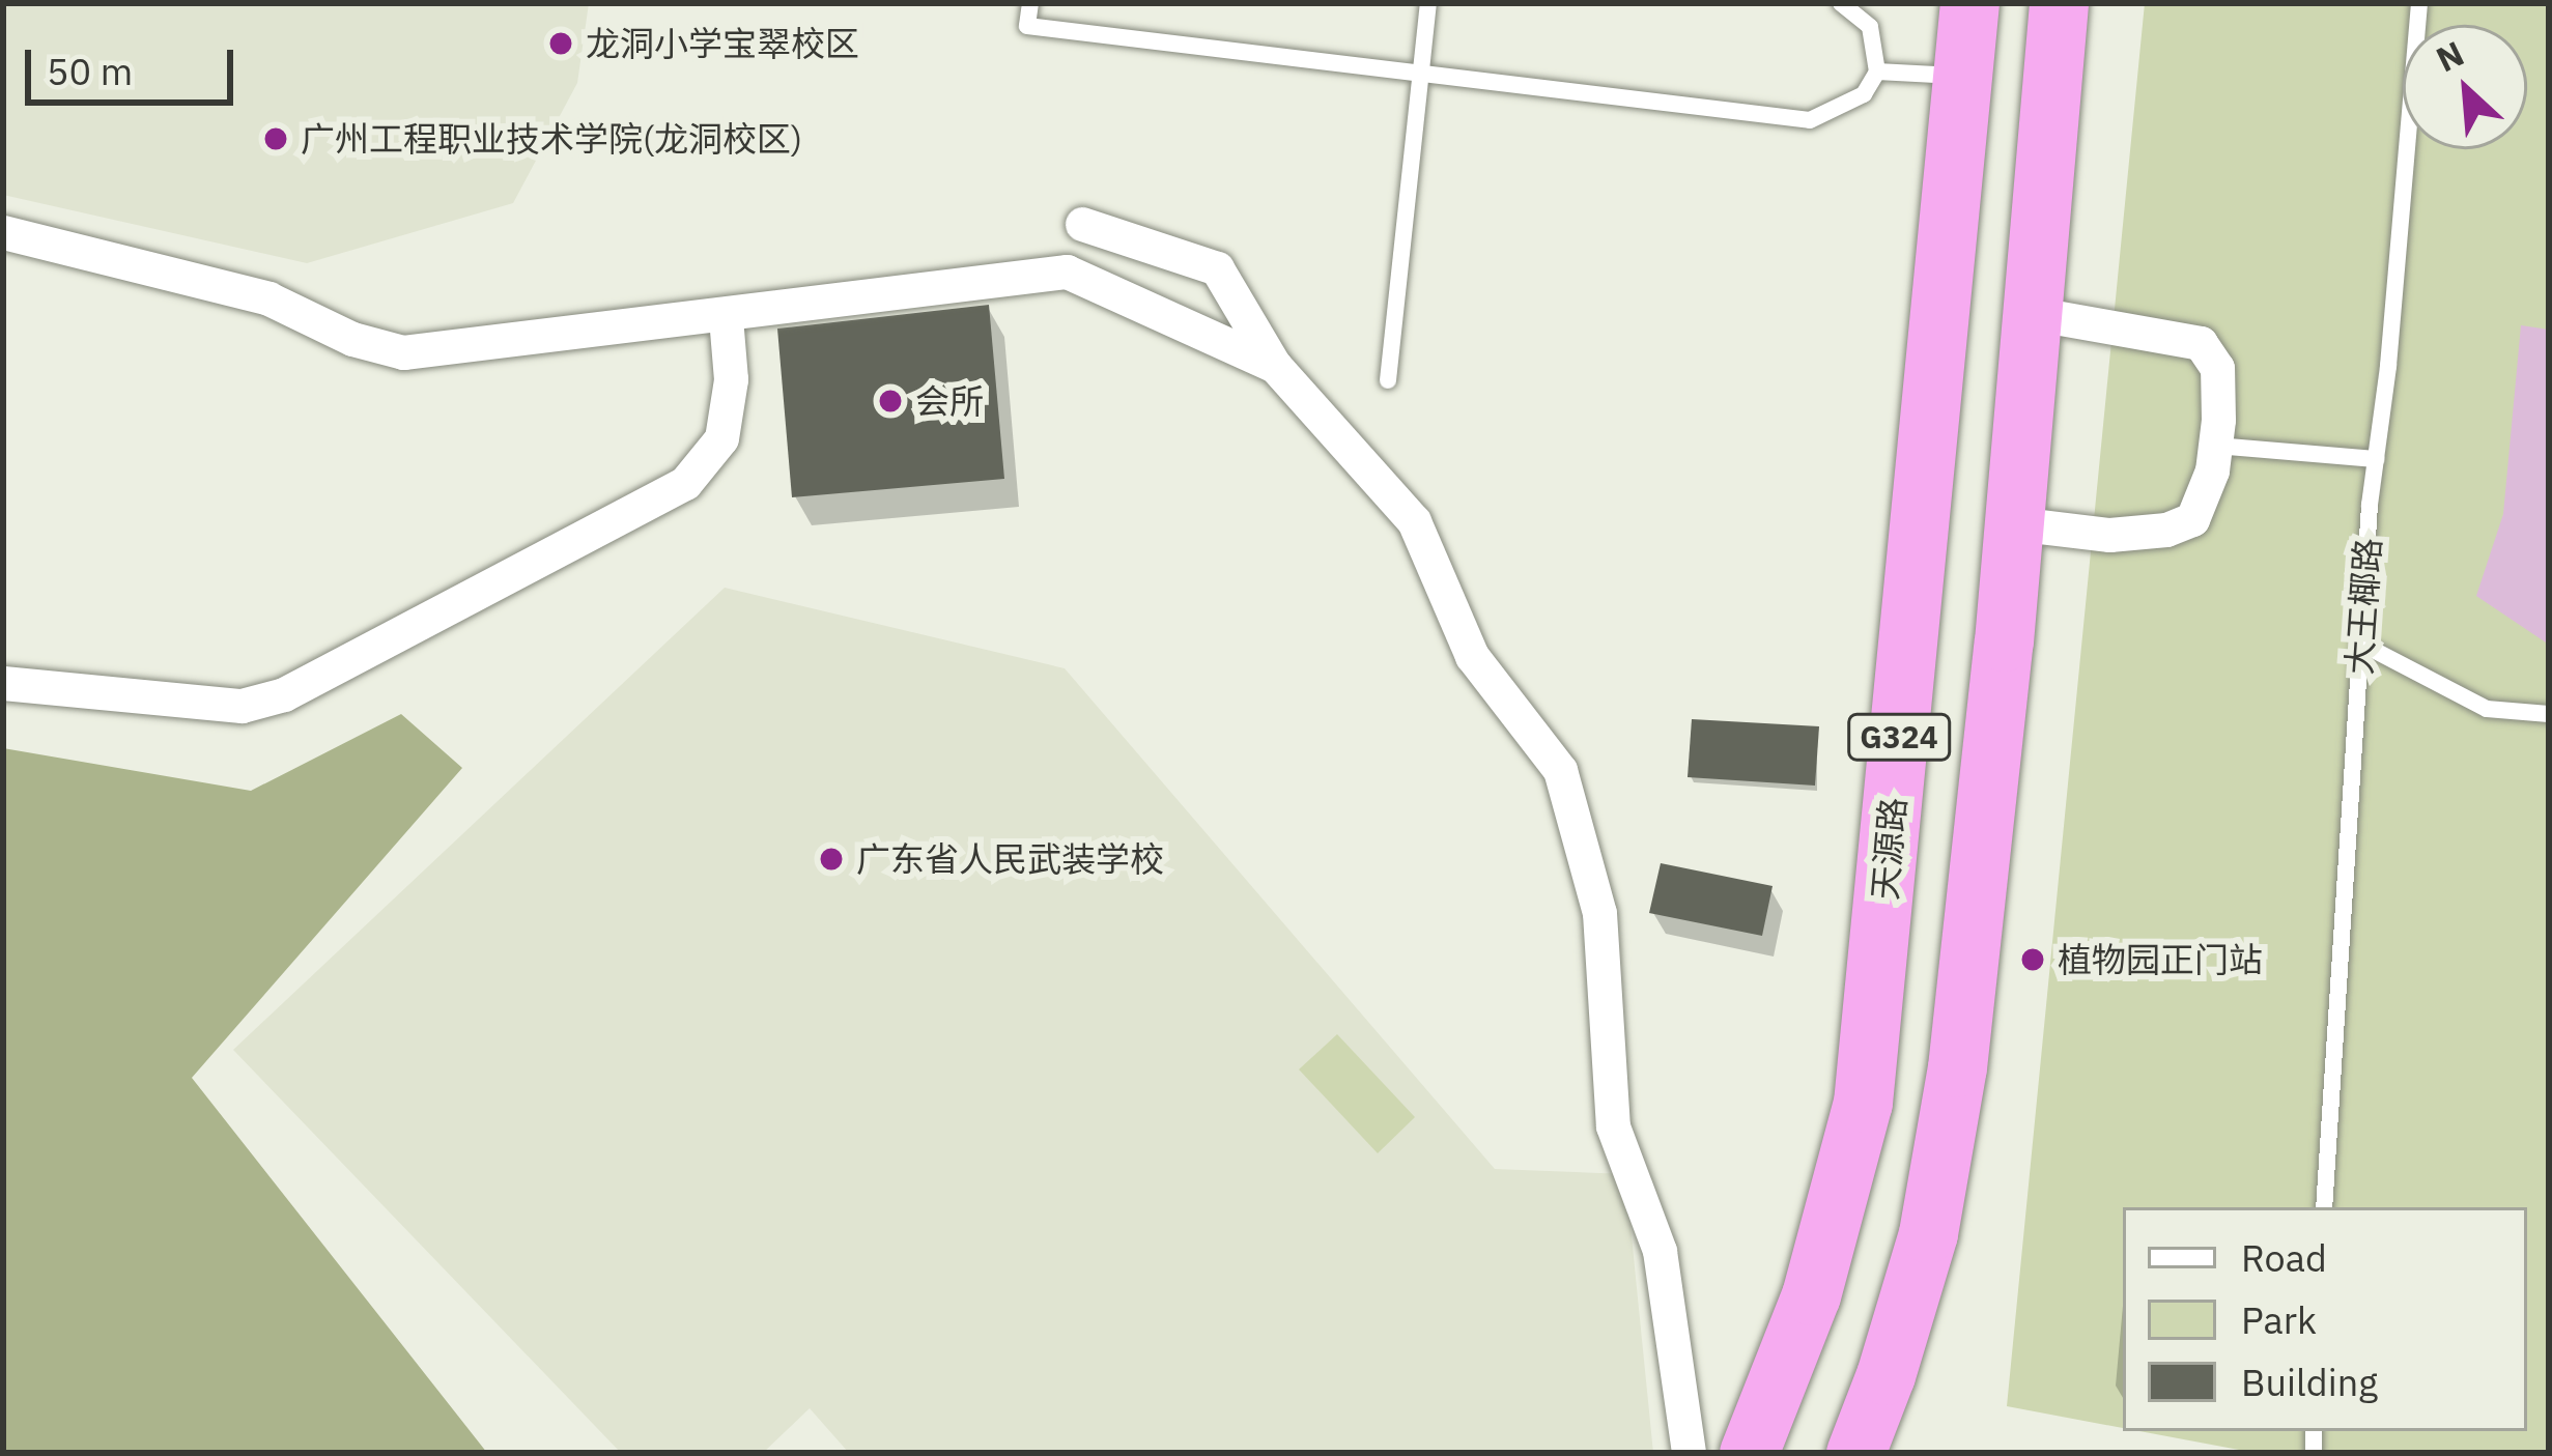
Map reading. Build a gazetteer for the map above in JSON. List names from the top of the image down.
{
  "streets": {
    "highway": ["G324", "天源路"],
    "lane": ["大王椰路"]
  },
  "places": [
    "龙洞小学宝翠校区",
    "广州工程职业技术学院(龙洞校区)",
    "会所",
    "广东省人民武装学校",
    "植物园正门站"
  ],
  "legend": ["Road", "Park", "Building"],
  "scale_bar": "50 m",
  "north": "top left"
}
